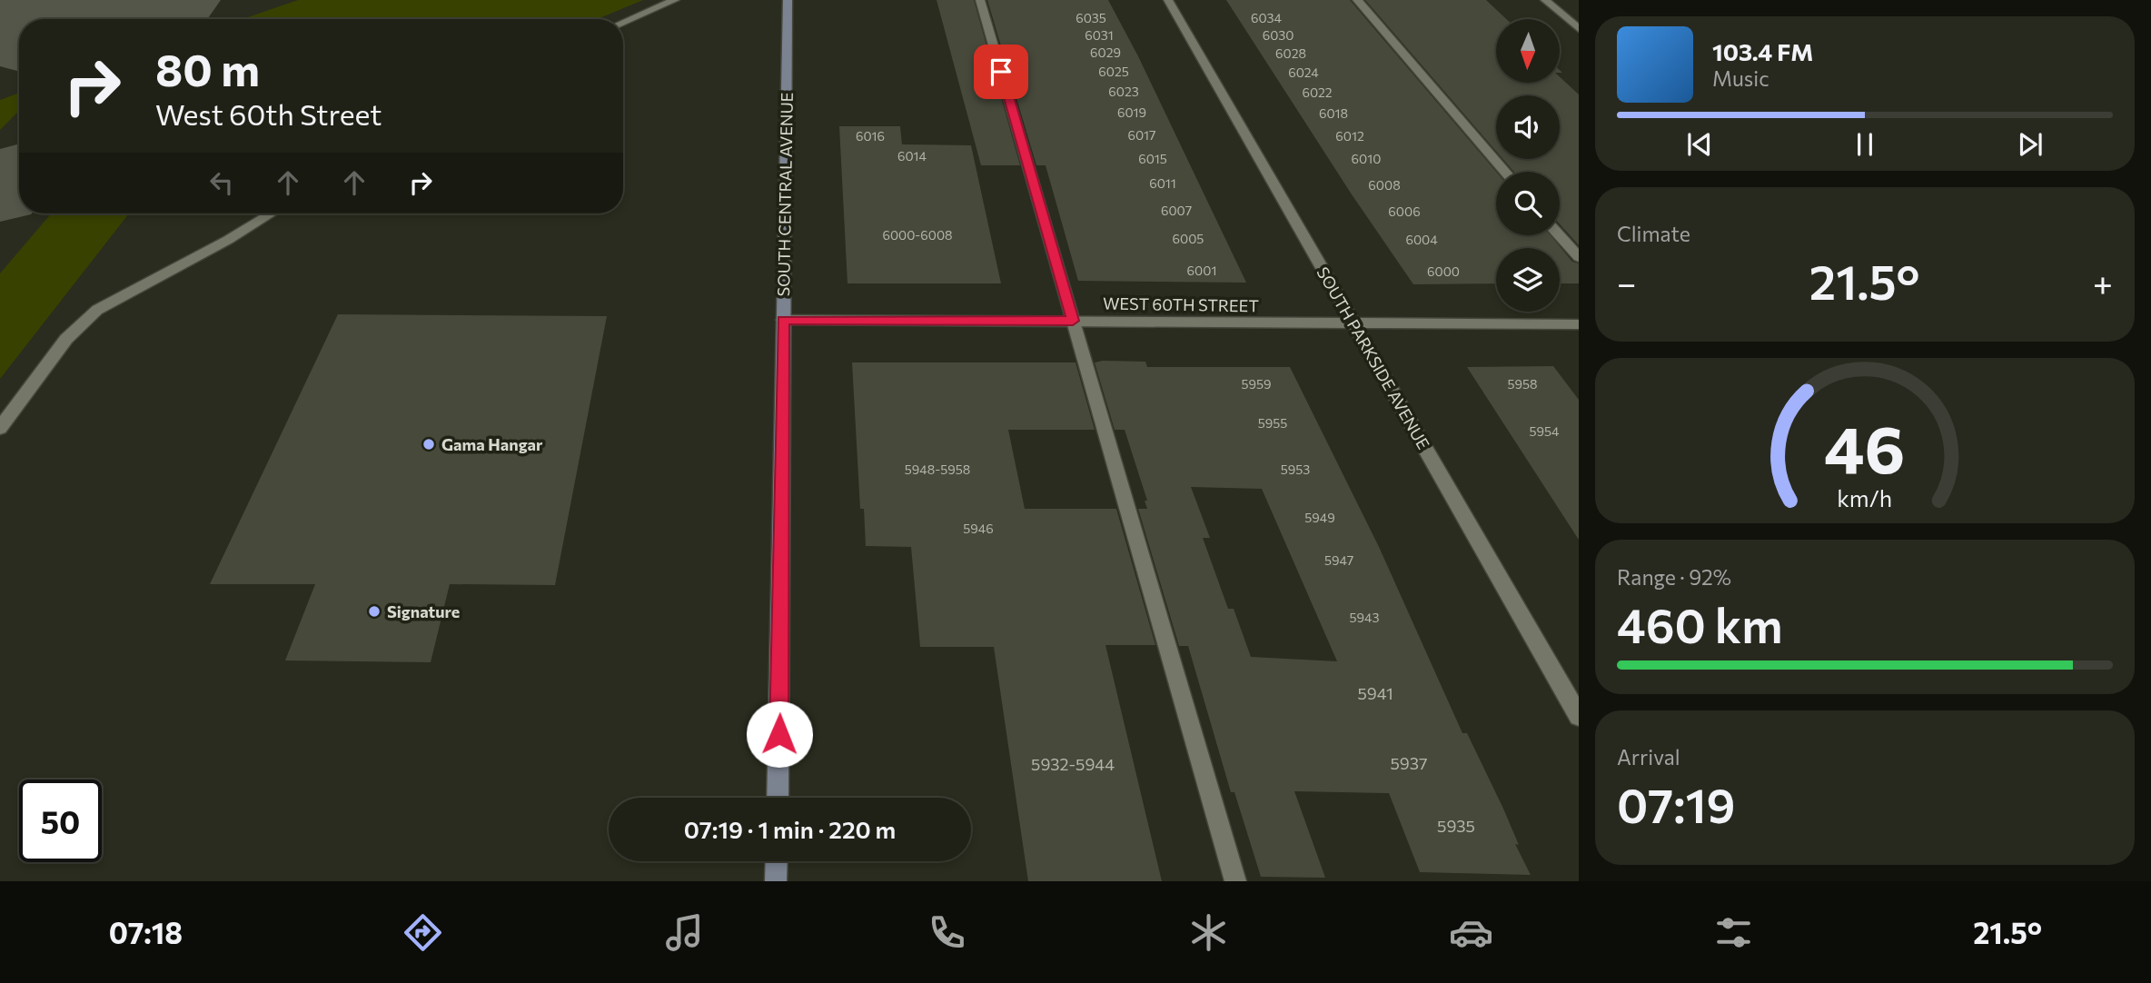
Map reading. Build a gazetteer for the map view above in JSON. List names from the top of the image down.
{
  "streets": {
    "main road": ["SOUTH CENTRAL AVENUE"],
    "street": ["WEST 60TH STREET", "SOUTH PARKSIDE AVENUE"]
  },
  "crossings": [
    ["SOUTH CENTRAL AVENUE", "WEST 60TH STREET"],
    ["WEST 60TH STREET", "SOUTH PARKSIDE AVENUE"]
  ],
  "places": ["Gama Hangar", "Signature"],
  "house_numbers": [
    "6035",
    "6034",
    "6031",
    "6030",
    "6029",
    "6028",
    "6025",
    "6024",
    "6023",
    "6022",
    "6019",
    "6018",
    "6017",
    "6016",
    "6012",
    "6014",
    "6015",
    "6010",
    "6011",
    "6008",
    "6007",
    "6006",
    "6000-6008",
    "6005",
    "6004",
    "6001",
    "6000",
    "5959",
    "5958",
    "5955",
    "5954",
    "5948-5958",
    "5953",
    "5949",
    "5946",
    "5947",
    "5943",
    "5941",
    "5937",
    "5932-5944",
    "5935"
  ],
  "north": "bottom",
  "page": {
    "turn": ["80 m", "West 60th Street"],
    "song": ["103.4 FM", "Music"],
    "tile": [
      "Climate",
      ["Range · 92%", "460 km"],
      ["Arrival", "07:19"]
    ],
    "heat": ["−", "21.5°", "+"],
    "limit": "50",
    "trip": "07:19 · 1 min · 220 m",
    "tabs": ["07:18", "21.5°"],
    "gauge": ["46", "km/h"]
  }
}
